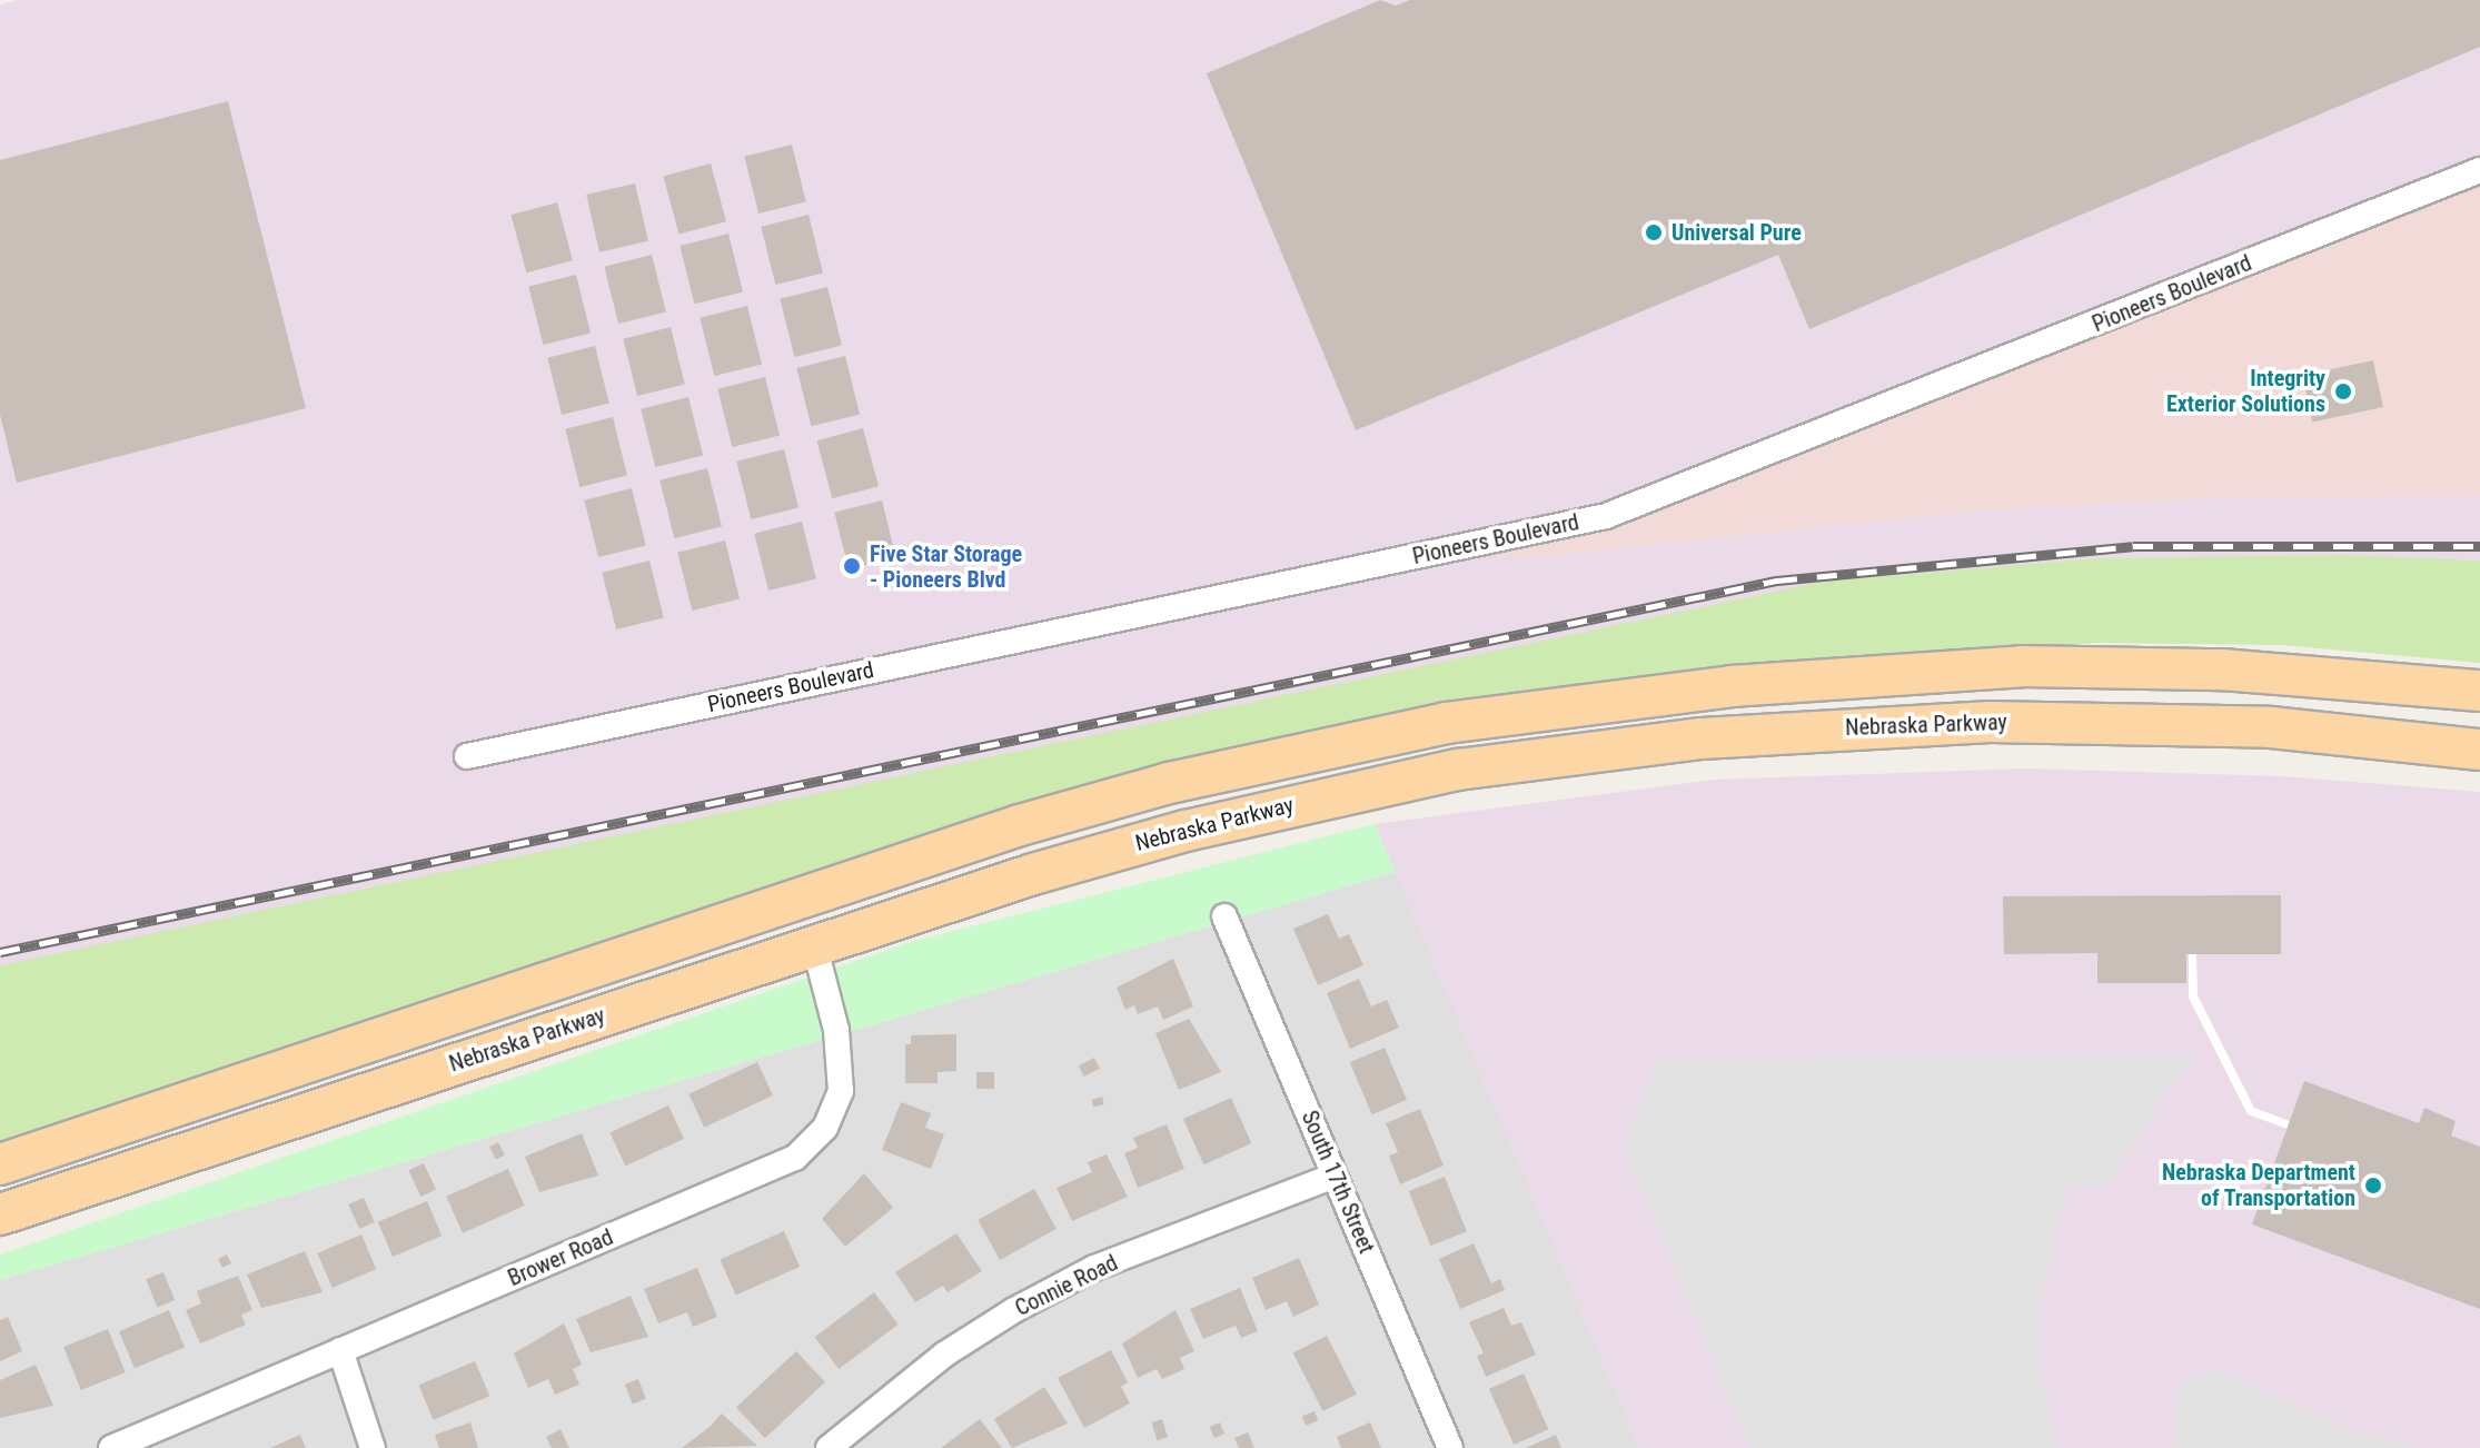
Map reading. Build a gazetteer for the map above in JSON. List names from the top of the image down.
{
  "streets": {
    "main road": ["Nebraska Parkway"],
    "street": [
      "Pioneers Boulevard",
      "South 17th Street",
      "Brower Road",
      "Connie Road"
    ]
  },
  "crossings": [
    ["Nebraska Parkway", "Brower Road"],
    ["South 17th Street", "Connie Road"]
  ],
  "places": [
    "Universal Pure",
    "Integrity Exterior Solutions",
    "Five Star Storage - Pioneers Blvd",
    "Nebraska Department of Transportation"
  ]
}
